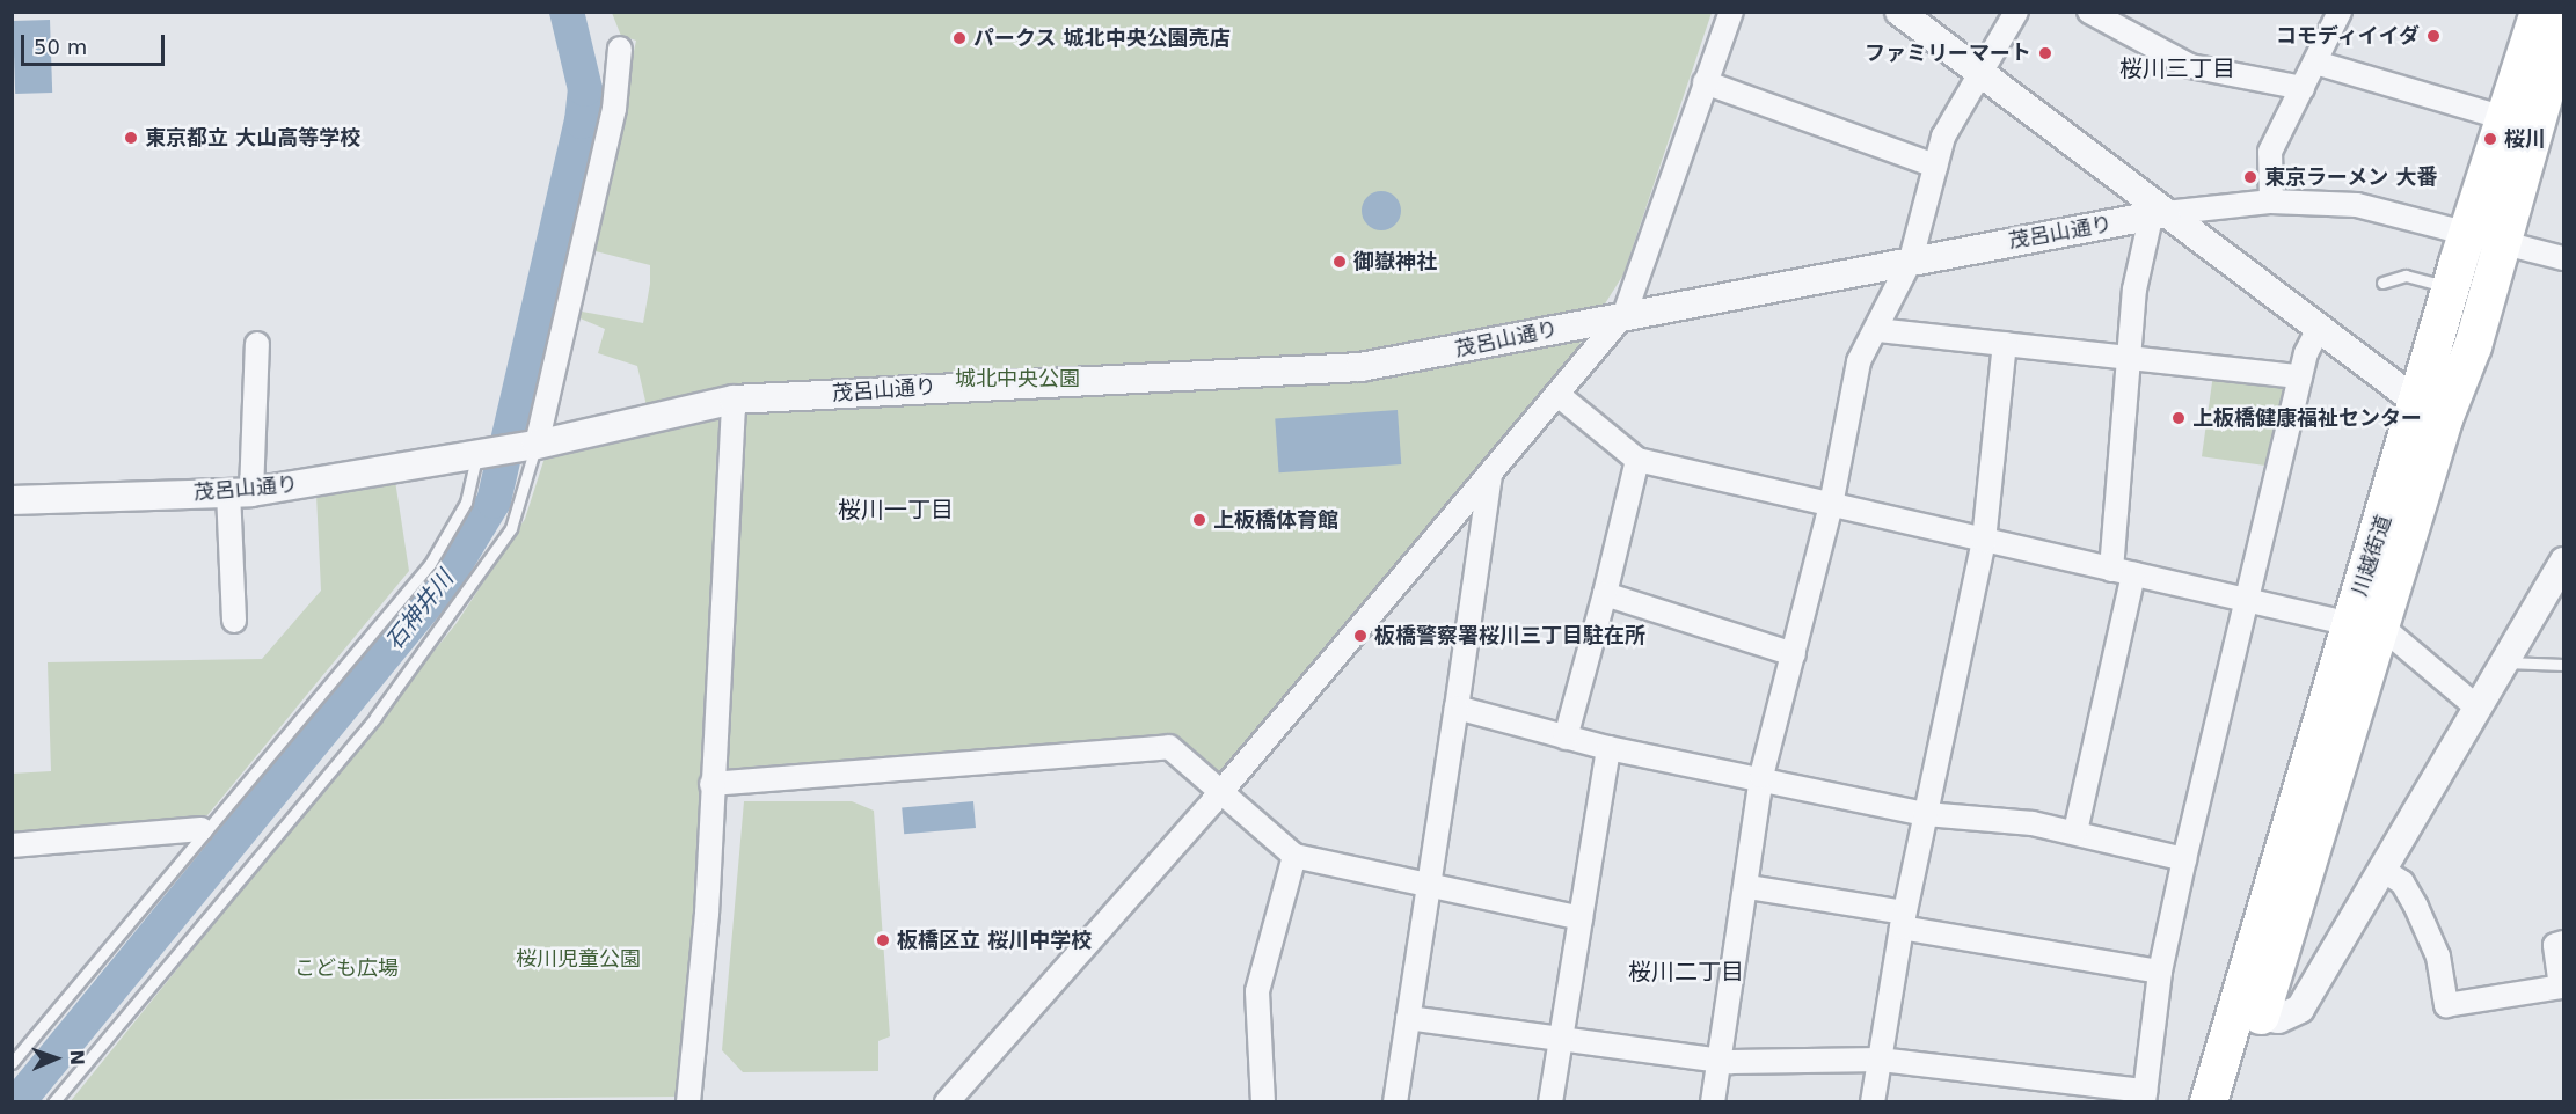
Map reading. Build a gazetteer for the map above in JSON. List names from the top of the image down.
{
  "streets": {
    "highway": ["川越街道"],
    "street": ["茂呂山通り"]
  },
  "crossings": [
    ["茂呂山通り", "川越街道"]
  ],
  "districts": ["桜川三丁目", "桜川一丁目", "桜川二丁目"],
  "water": ["石神井川"],
  "parks": ["城北中央公園", "桜川児童公園", "こども広場"],
  "places": [
    "コモディイイダ",
    "パークス 城北中央公園売店",
    "ファミリーマート",
    "東京都立 大山高等学校",
    "桜川",
    "東京ラーメン 大番",
    "御嶽神社",
    "上板橋健康福祉センター",
    "上板橋体育館",
    "板橋警察署桜川三丁目駐在所",
    "板橋区立 桜川中学校"
  ],
  "scale_bar": "50 m",
  "north": "right"
}
